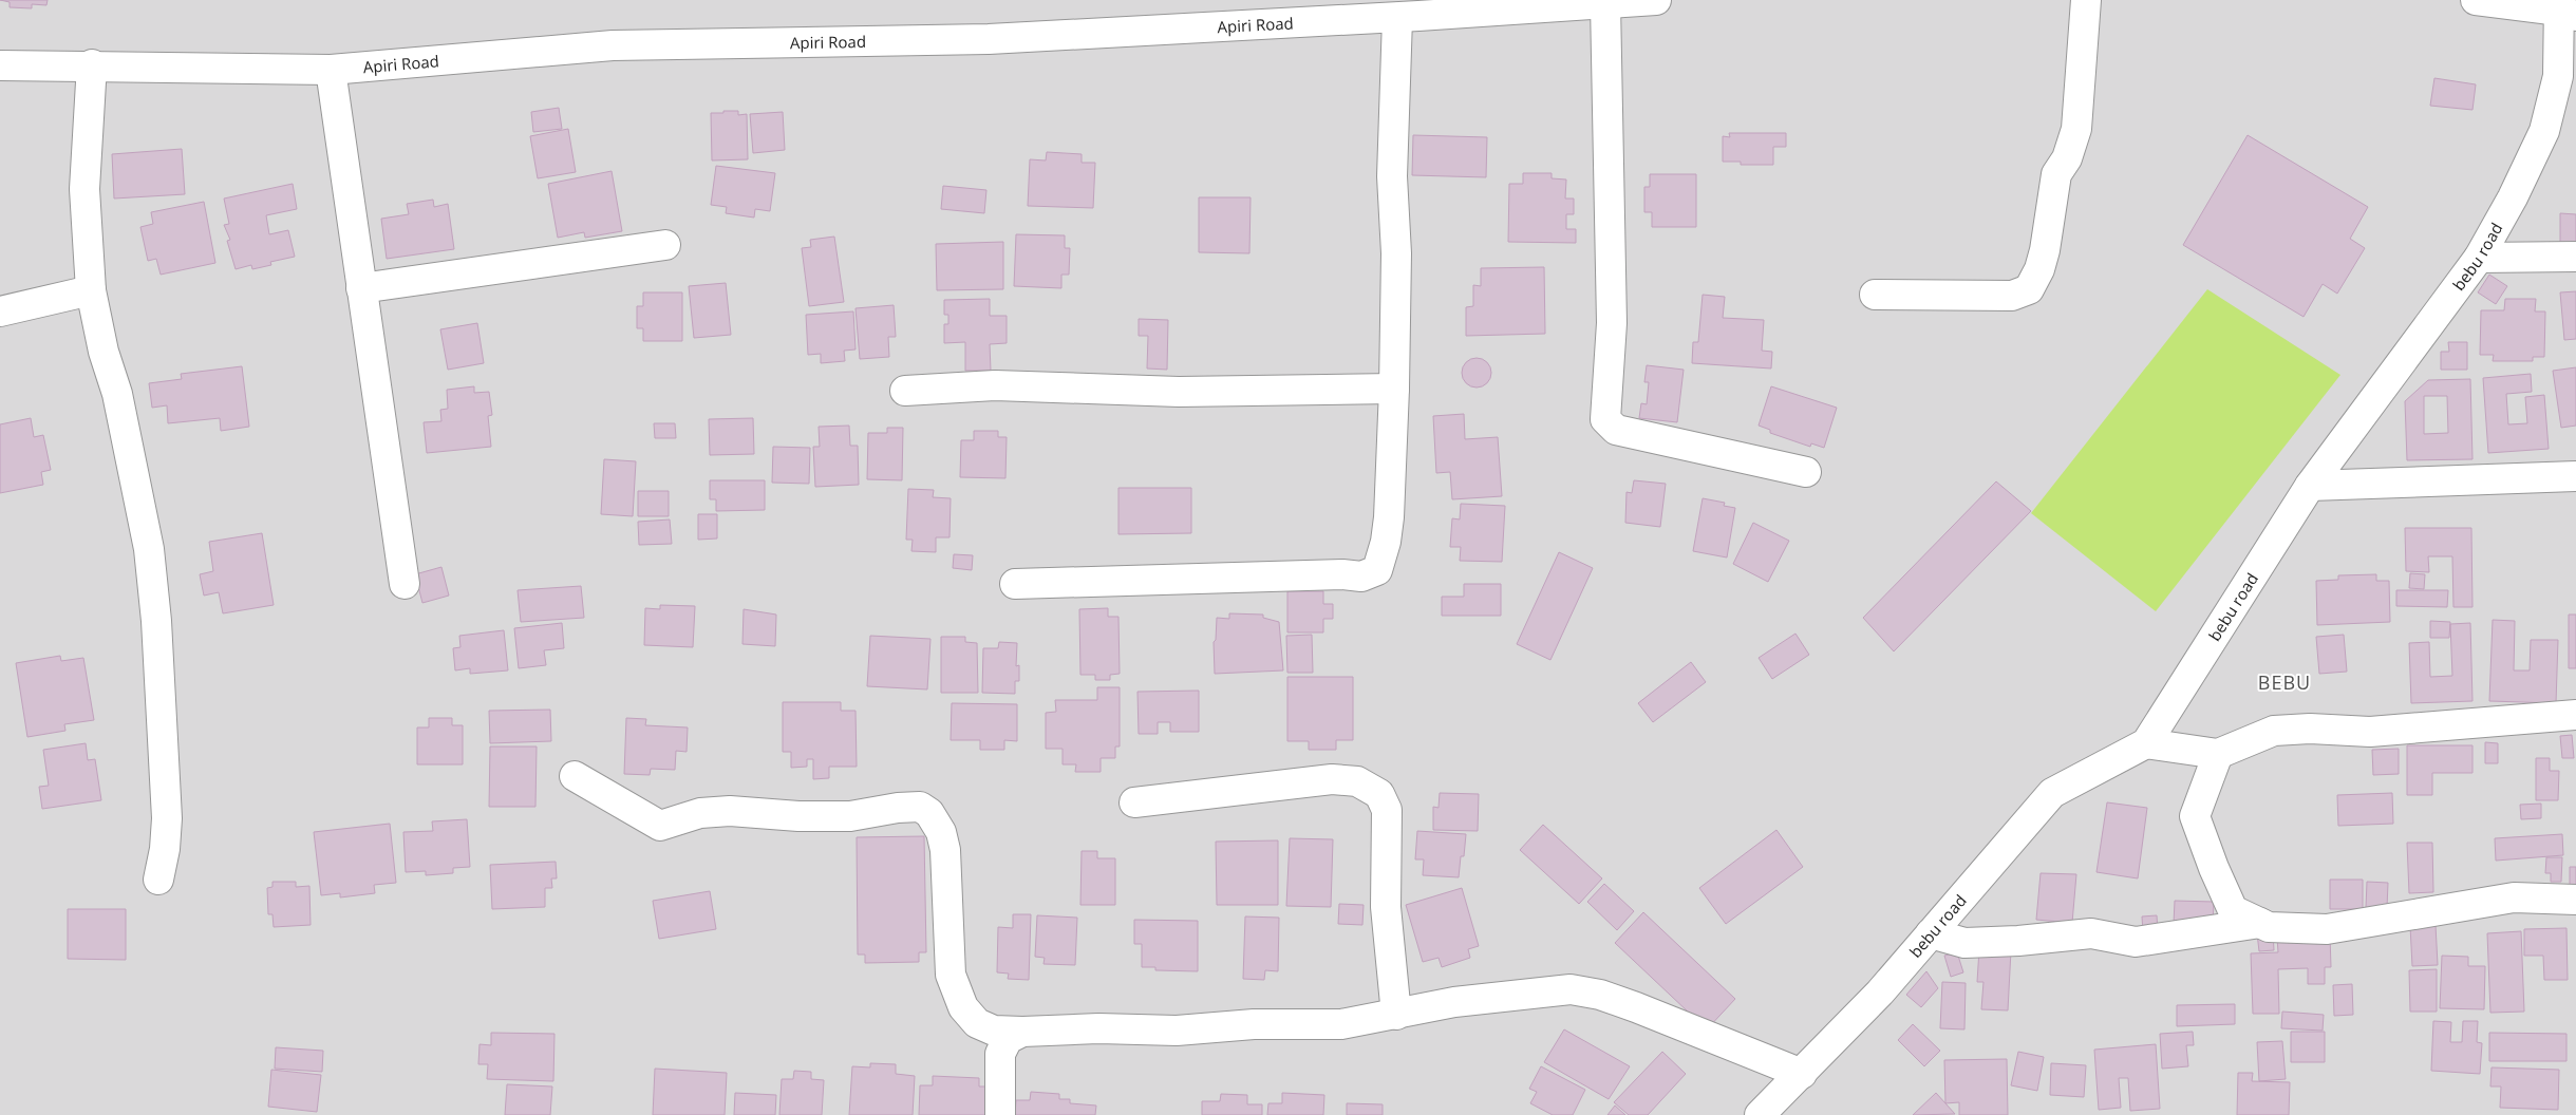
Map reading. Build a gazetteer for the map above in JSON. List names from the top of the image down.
{
  "streets": {
    "street": ["Apiri Road", "bebu road"]
  },
  "districts": ["BEBU"]
}
